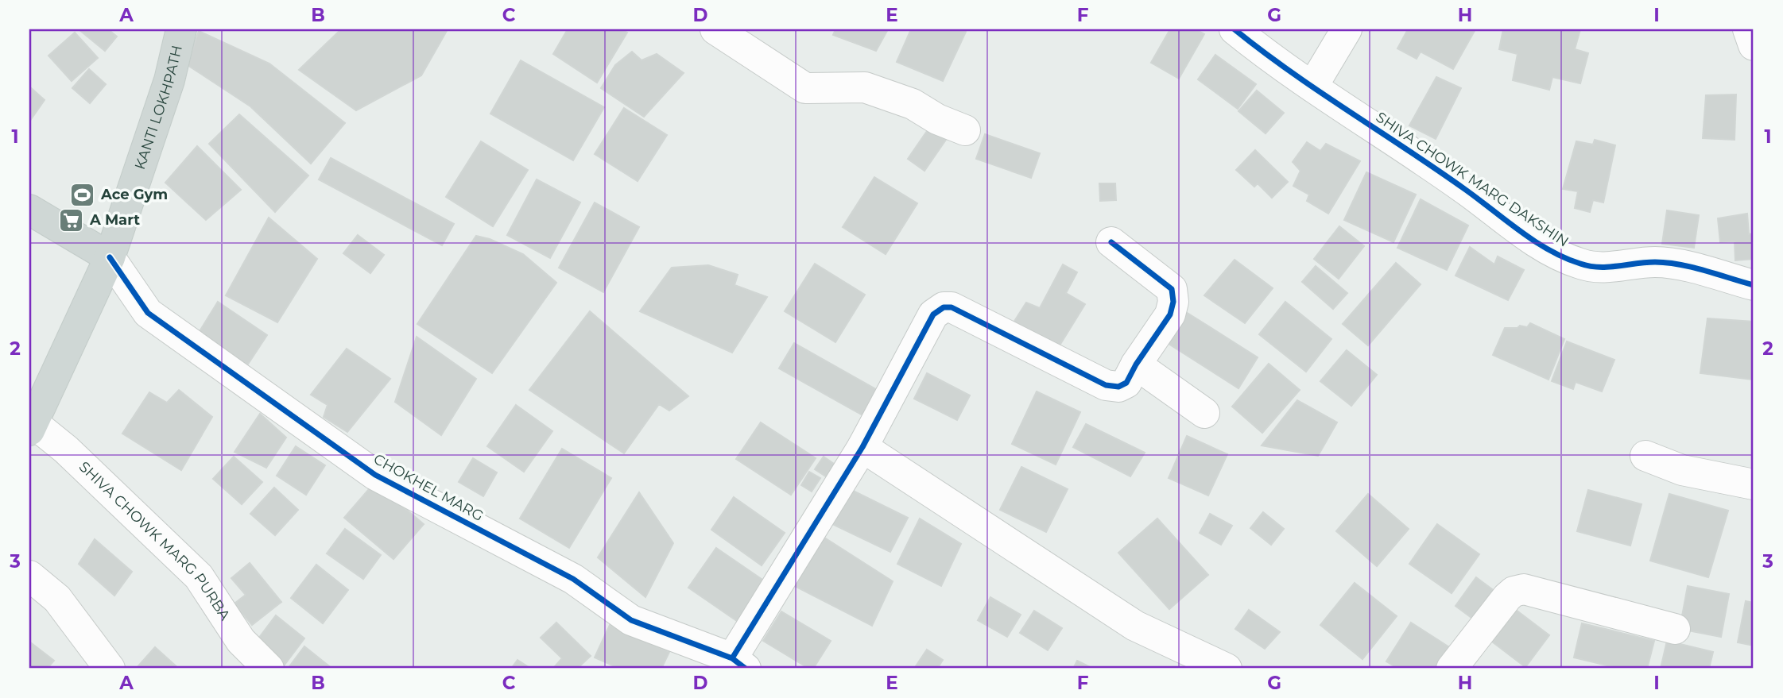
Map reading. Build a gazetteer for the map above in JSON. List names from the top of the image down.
{
  "streets": {
    "main road": ["KANTI LOKHPATH"],
    "street": ["SHIVA CHOWK MARG DAKSHIN", "CHOKHEL MARG", "SHIVA CHOWK MARG PURBA"]
  },
  "crossings": [
    ["KANTI LOKHPATH", "CHOKHEL MARG"],
    ["KANTI LOKHPATH", "SHIVA CHOWK MARG PURBA"]
  ],
  "places": {
    "sports": ["Ace Gym"],
    "supermarket": ["A Mart"]
  },
  "grid": {
    "columns": [
      "A",
      "B",
      "C",
      "D",
      "E",
      "F",
      "G",
      "H",
      "I"
    ],
    "rows": ["1", "2", "3"]
  }
}
